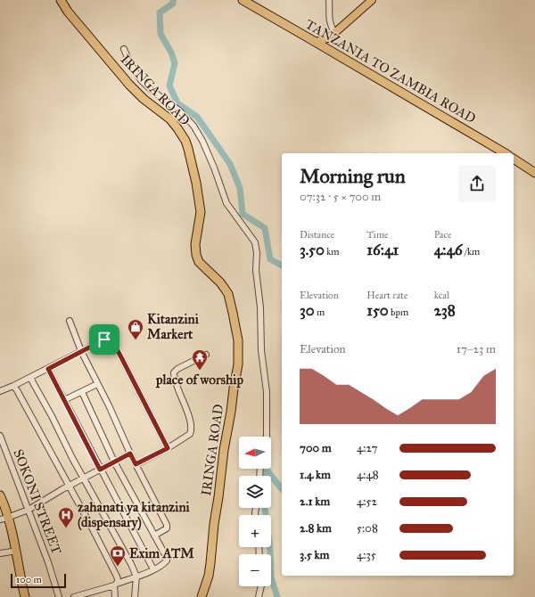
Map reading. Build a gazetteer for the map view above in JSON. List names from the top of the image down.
{
  "streets": {
    "highway": ["TANZANIA TO ZAMBIA ROAD", "IRINGA ROAD"],
    "street": ["SOKONI STREET"]
  },
  "places": {
    "shop": ["Kitanzini Markert"],
    "temple": ["place of worship"],
    "hospital": ["zahanati ya kitanzini (dispensary)"],
    "bank": ["Exim ATM"]
  },
  "scale_bar": "100 m",
  "north": "left",
  "page": {
    "heading": ["Morning run", "07:32 · 5 × 700 m"],
    "stats": [
      ["Distance", "3.50 km"],
      ["Time", "16:41"],
      ["Pace", "4:46 /km"],
      ["Elevation", "30 m"],
      ["Heart rate", "150 bpm"],
      ["kcal", "238"]
    ],
    "chart": ["Elevation", "17–23 m"],
    "list": [
      {
        "name": "700 m",
        "note": "4:27"
      },
      {
        "name": "1.4 km",
        "note": "4:48"
      },
      {
        "name": "2.1 km",
        "note": "4:52"
      },
      {
        "name": "2.8 km",
        "note": "5:08"
      },
      {
        "name": "3.5 km",
        "note": "4:35"
      }
    ],
    "map_buttons": ["+", "−"],
    "scale": "100 m"
  }
}
